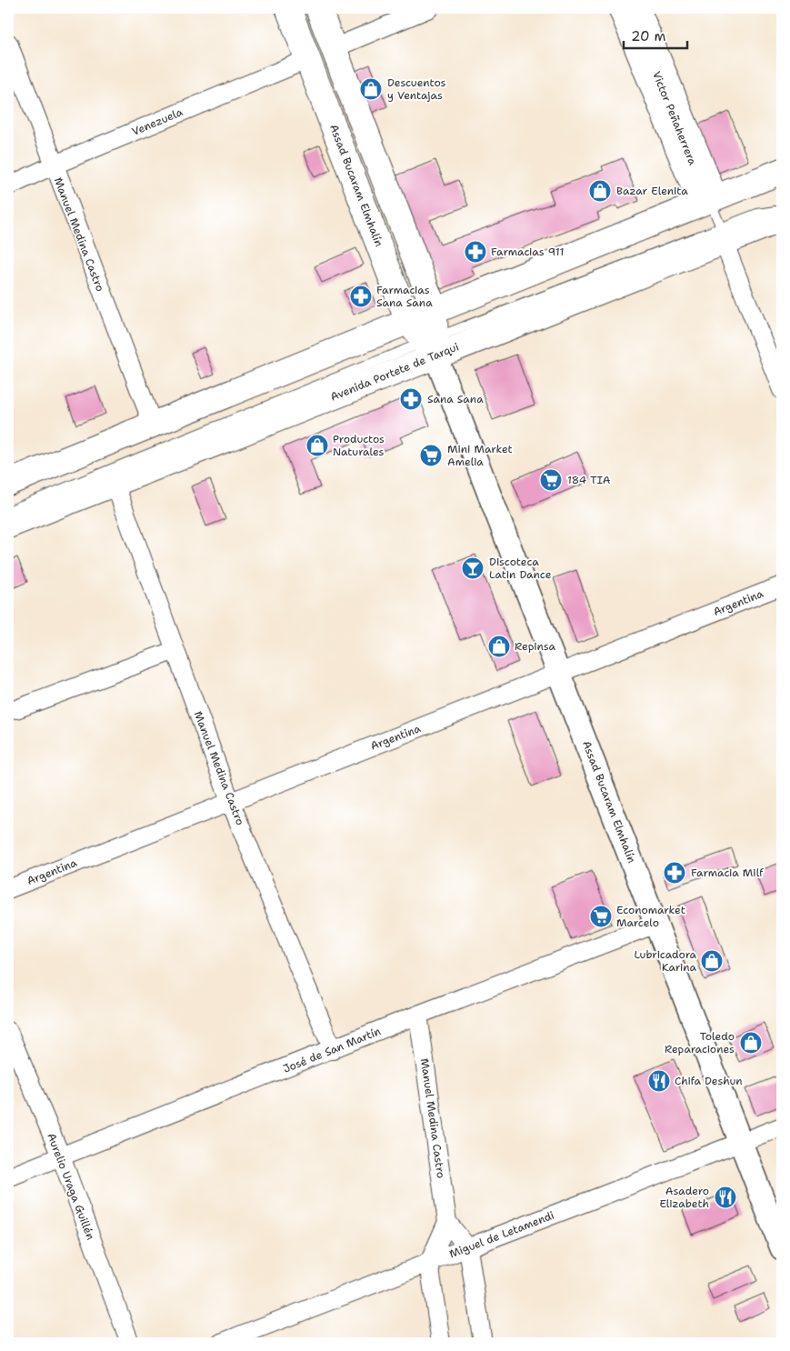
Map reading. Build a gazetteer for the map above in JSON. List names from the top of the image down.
{
  "streets": {
    "main road": ["Assad Bucaram Elmhalín", "Avenida Portete de Tarqui"],
    "street": [
      "Victor Peñaherrera",
      "Venezuela",
      "Manuel Medina Castro",
      "Argentina",
      "José de San Martín",
      "Aurelio Uraga Guillén",
      "Miguel de Letamendi"
    ]
  },
  "crossings": [
    ["Victor Peñaherrera", "Avenida Portete de Tarqui"],
    ["Venezuela", "Assad Bucaram Elmhalín"],
    ["Venezuela", "Manuel Medina Castro"],
    ["Assad Bucaram Elmhalín", "Avenida Portete de Tarqui"],
    ["Assad Bucaram Elmhalín", "Argentina"],
    ["Assad Bucaram Elmhalín", "José de San Martín"],
    ["Assad Bucaram Elmhalín", "Miguel de Letamendi"],
    ["Manuel Medina Castro", "Avenida Portete de Tarqui"],
    ["Manuel Medina Castro", "Argentina"],
    ["Manuel Medina Castro", "José de San Martín"],
    ["José de San Martín", "Aurelio Uraga Guillén"]
  ],
  "places": {
    "shop": [
      "Descuentos y Ventajas",
      "Bazar Elenita",
      "Productos Naturales",
      "Repinsa",
      "Lubricadora Karina",
      "Toledo Reparaciones"
    ],
    "pharmacy": [
      "Farmacias 911",
      "Farmacias Sana Sana",
      "Sana Sana",
      "Farmacia Milf"
    ],
    "supermarket": ["Mini Market Amelia", "184 TIA", "Economarket Marcelo"],
    "bar": ["Discoteca Latin Dance"],
    "restaurant": ["Chifa Deshun", "Asadero Elizabeth"]
  },
  "scale_bar": "20 m"
}
